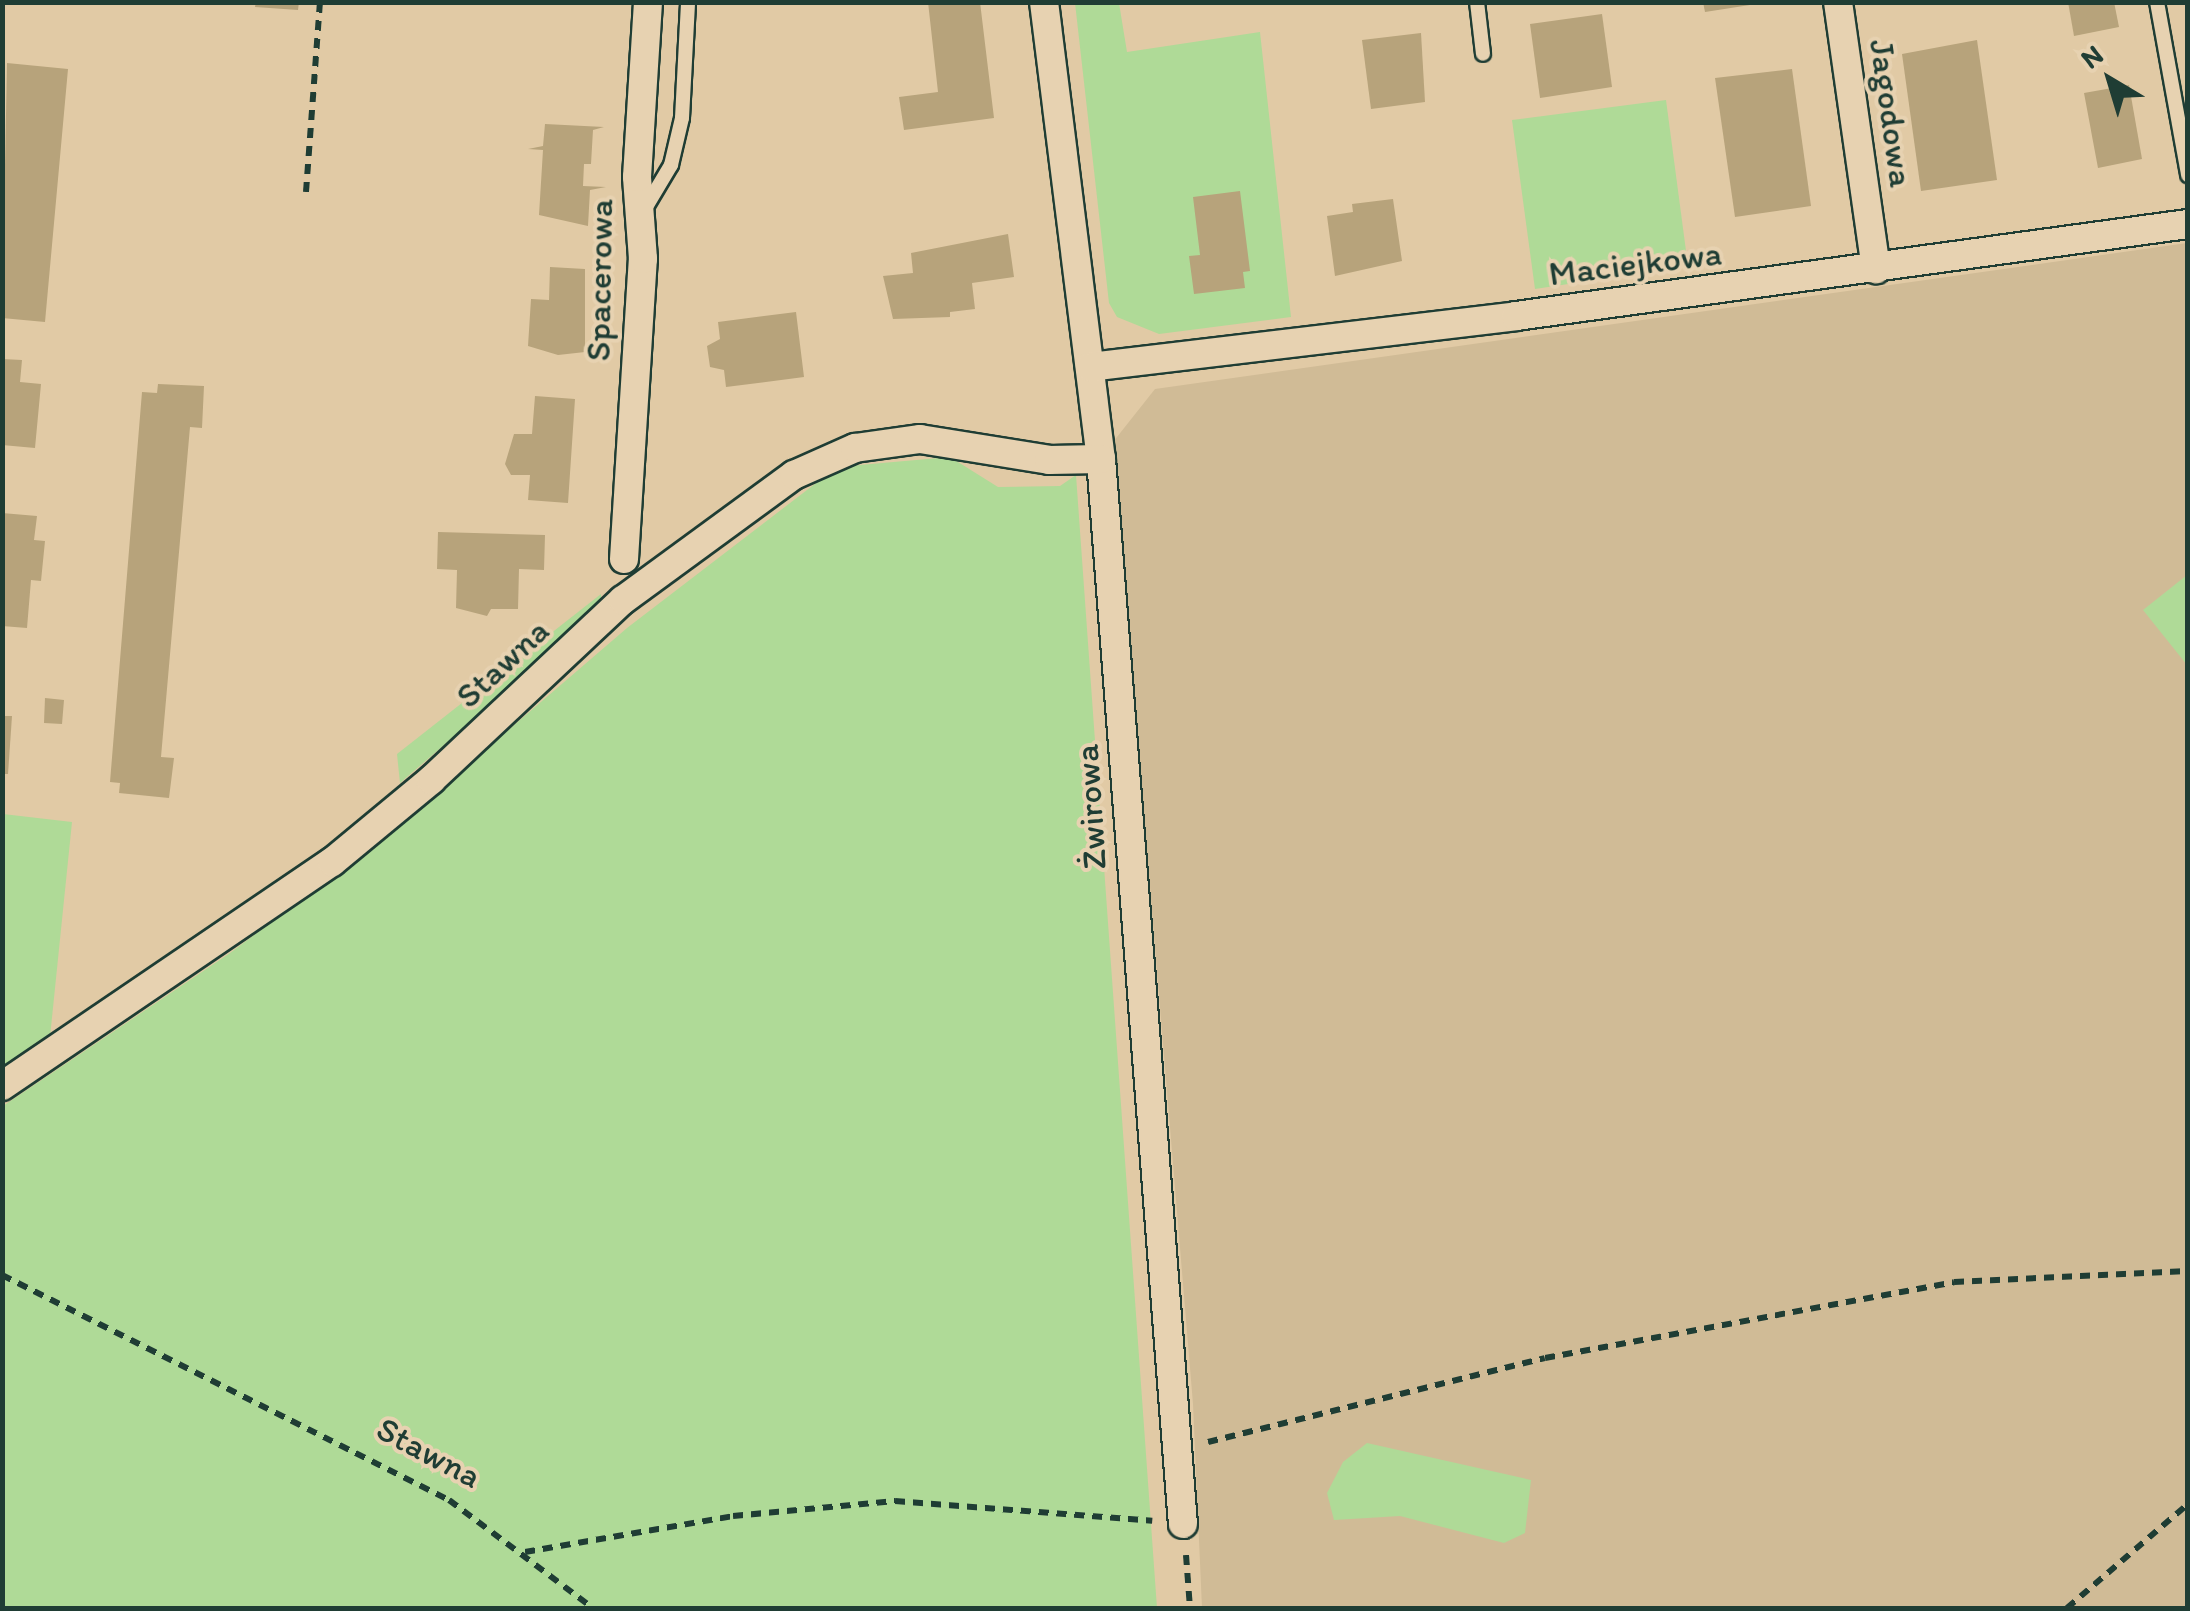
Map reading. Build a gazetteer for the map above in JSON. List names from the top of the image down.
{
  "streets": {
    "street": [
      "Jagodowa",
      "Maciejkowa",
      "Spacerowa",
      "Stawna",
      "Żwirowa"
    ]
  },
  "crossings": [
    ["Jagodowa", "Maciejkowa"],
    ["Maciejkowa", "Żwirowa"],
    ["Stawna", "Żwirowa"]
  ],
  "north": "top left"
}
